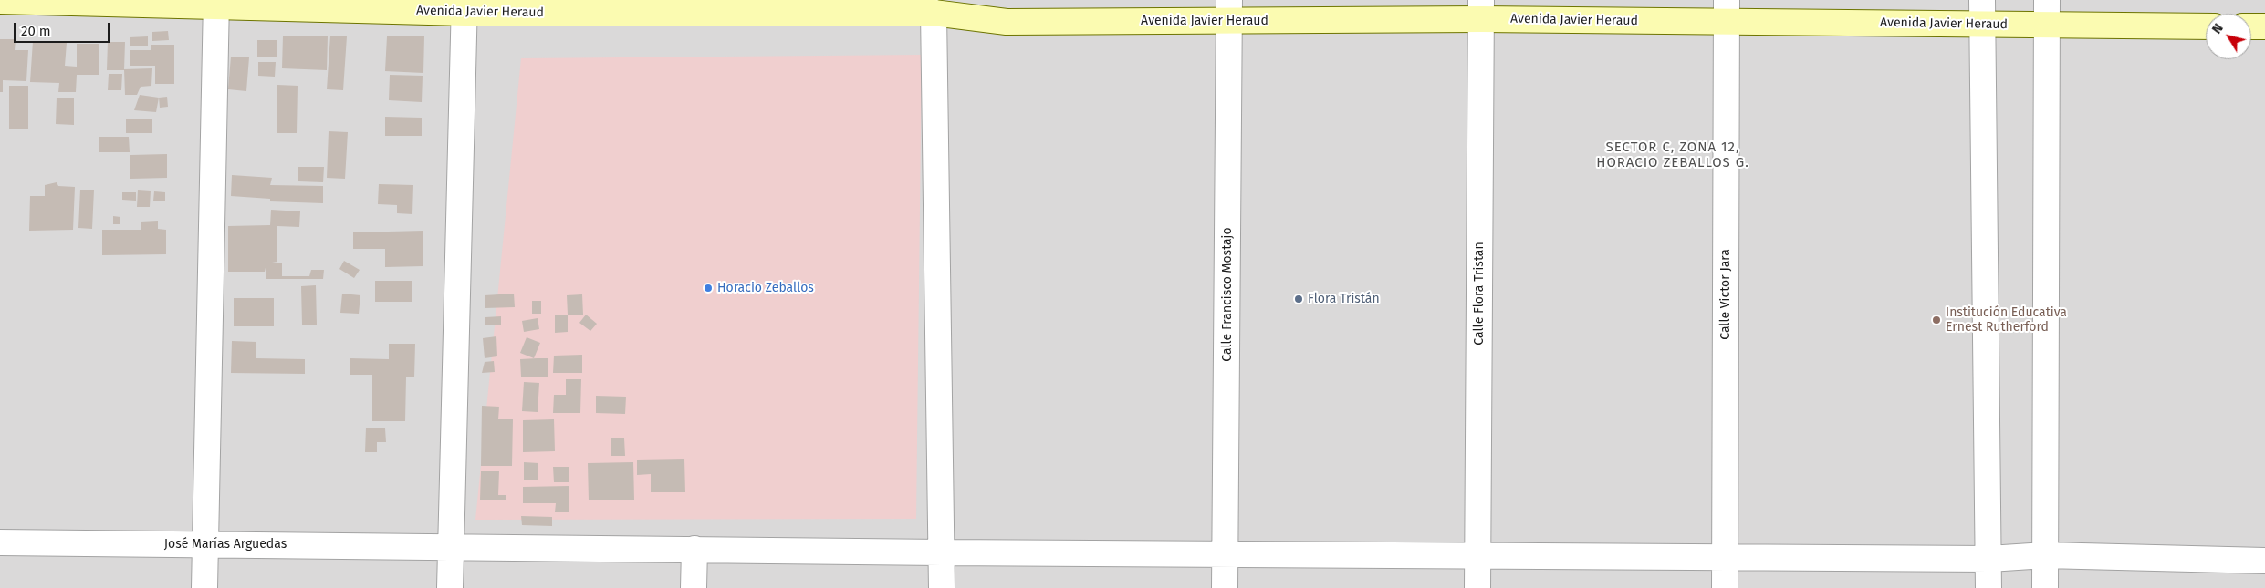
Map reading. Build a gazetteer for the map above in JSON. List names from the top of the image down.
{
  "streets": {
    "street": [
      "Avenida Javier Heraud",
      "Calle Flora Tristan",
      "Calle Francisco Mostajo",
      "Calle Victor Jara",
      "José Marías Arguedas"
    ]
  },
  "crossings": [
    ["Avenida Javier Heraud", "Calle Flora Tristan"],
    ["Avenida Javier Heraud", "Calle Francisco Mostajo"],
    ["Avenida Javier Heraud", "Calle Victor Jara"],
    ["Calle Flora Tristan", "José Marías Arguedas"],
    ["Calle Francisco Mostajo", "José Marías Arguedas"],
    ["Calle Victor Jara", "José Marías Arguedas"]
  ],
  "districts": ["SECTOR C, ZONA 12, HORACIO ZEBALLOS G."],
  "places": ["Horacio Zeballos", "Flora Tristán", "Institución Educativa Ernest Rutherford"],
  "scale_bar": "20 m",
  "north": "top left"
}
